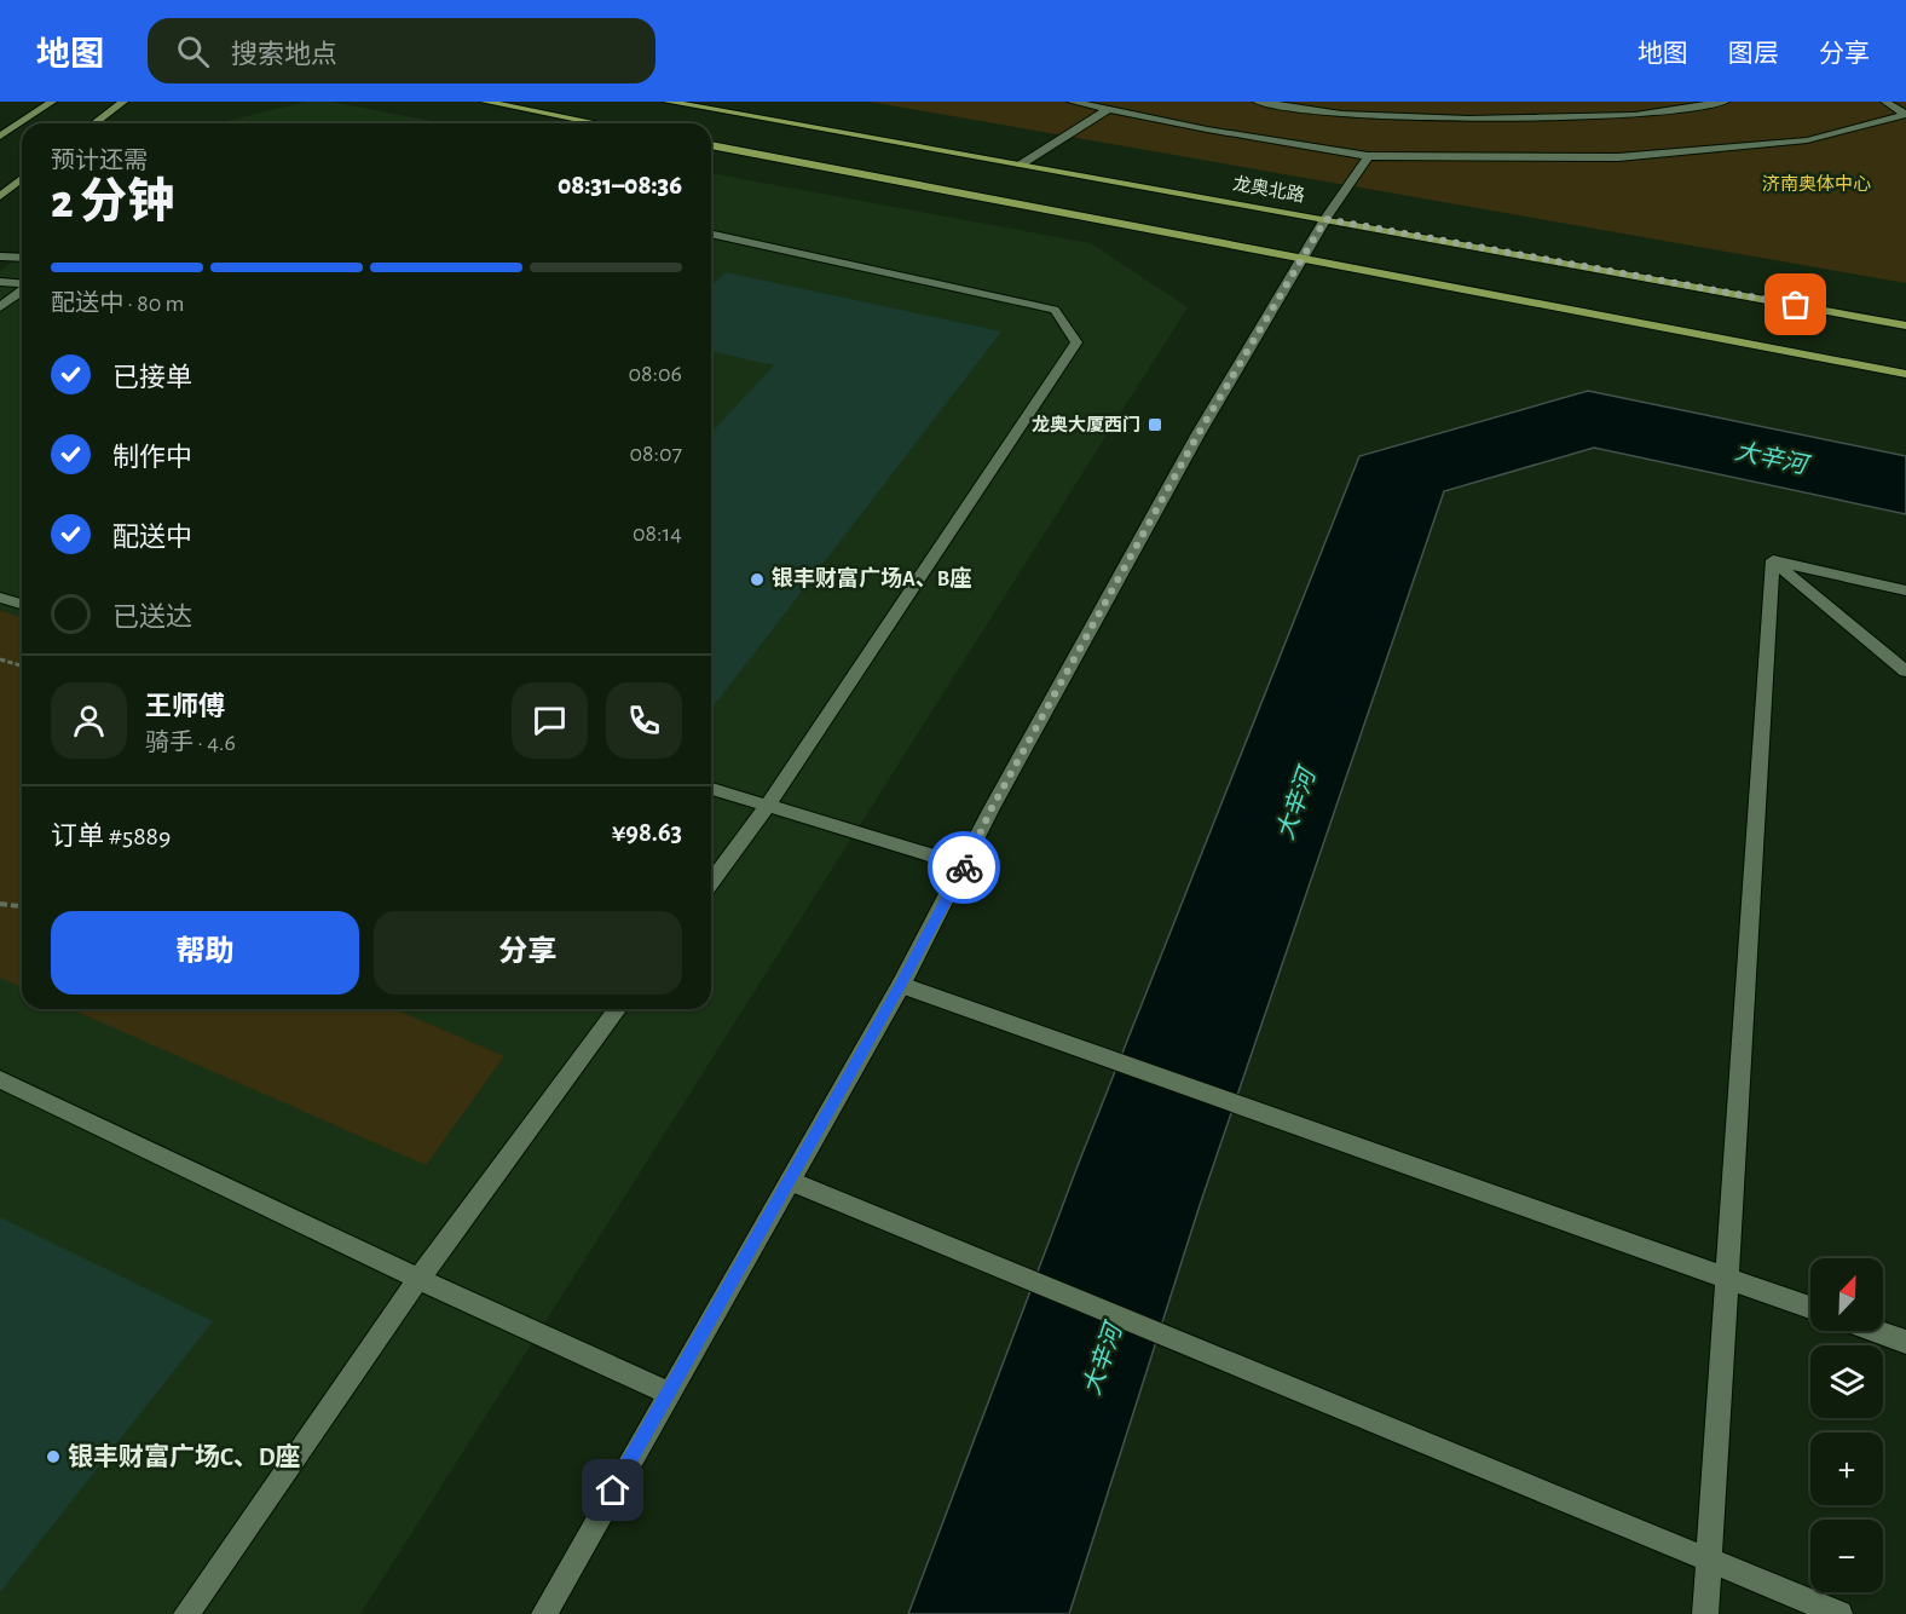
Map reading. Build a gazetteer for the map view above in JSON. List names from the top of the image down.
{
  "streets": {
    "main road": ["龙奥北路"]
  },
  "water": ["大辛河"],
  "parks": ["济南奥体中心"],
  "places": {
    "transit": ["龙奥大厦西门"],
    "other": ["银丰财富广场A、B座", "银丰财富广场C、D座"]
  },
  "north": "top right",
  "page": {
    "header": "地图",
    "search": "搜索地点",
    "nav": ["地图", "图层", "分享"],
    "heading": ["2 分钟", "预计还需", "08:31–08:36"],
    "panel": [
      "王师傅",
      "骑手 · 4.6",
      "订单 #5889",
      "¥98.63"
    ],
    "bar": "配送中 · 80 m",
    "list": [
      ["已接单", "08:06"],
      ["制作中", "08:07"],
      ["配送中", "08:14"],
      "已送达"
    ],
    "buttons": ["帮助", "分享"],
    "map_buttons": ["+", "−"]
  }
}
